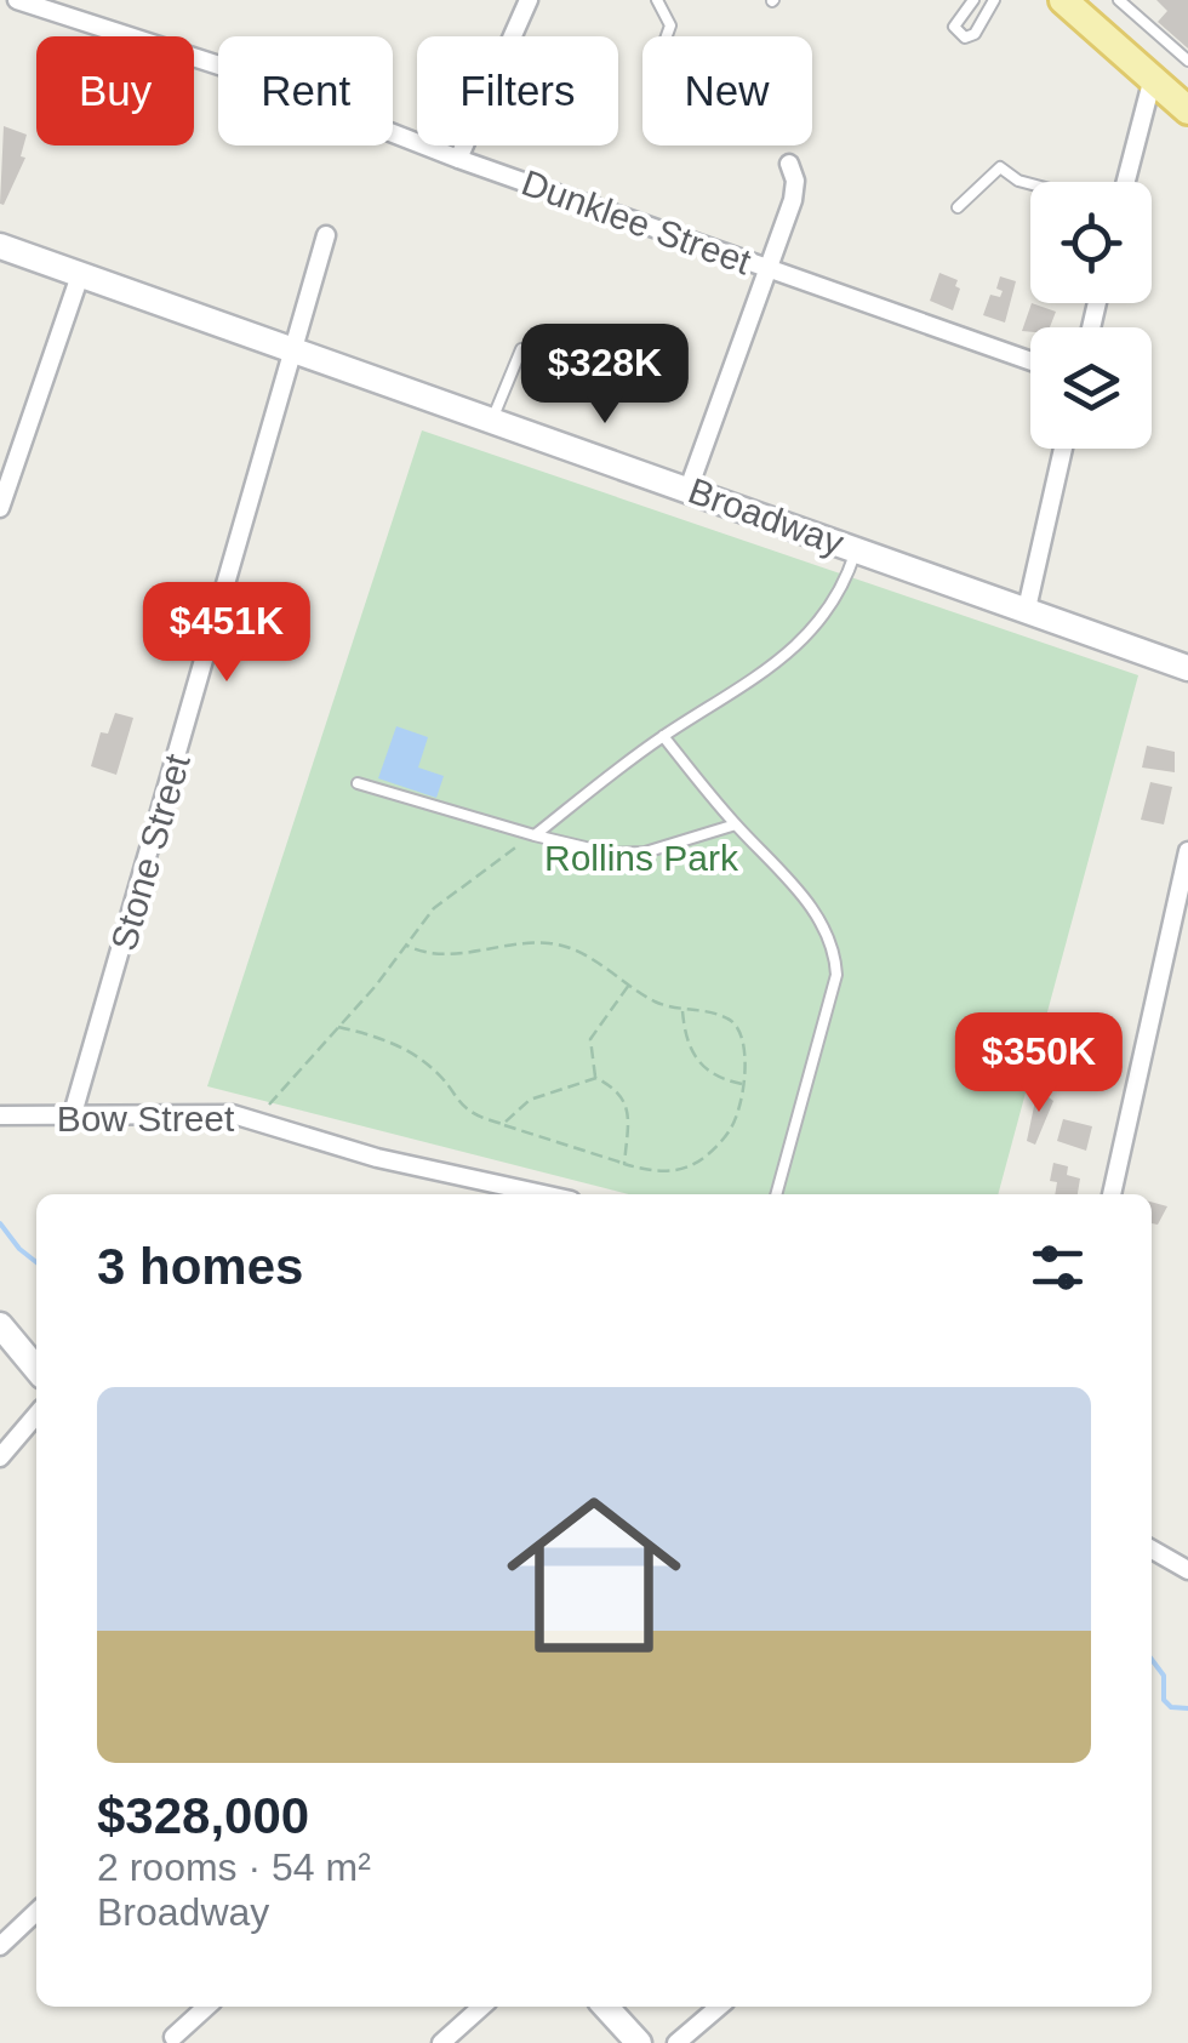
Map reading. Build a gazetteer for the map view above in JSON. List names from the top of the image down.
{
  "streets": {
    "street": [
      "Dunklee Street",
      "Broadway",
      "Stone Street",
      "Bow Street"
    ]
  },
  "crossings": [
    ["Broadway", "Stone Street"],
    ["Stone Street", "Bow Street"]
  ],
  "parks": ["Rollins Park"],
  "page": {
    "chip": [
      "Buy",
      "Rent",
      "Filters",
      "New"
    ],
    "price": ["$328K", "$451K", "$350K"],
    "heading": "3 homes",
    "list": [
      {
        "name": "$328,000",
        "note": "2 rooms · 54 m² · Broadway"
      }
    ]
  }
}
